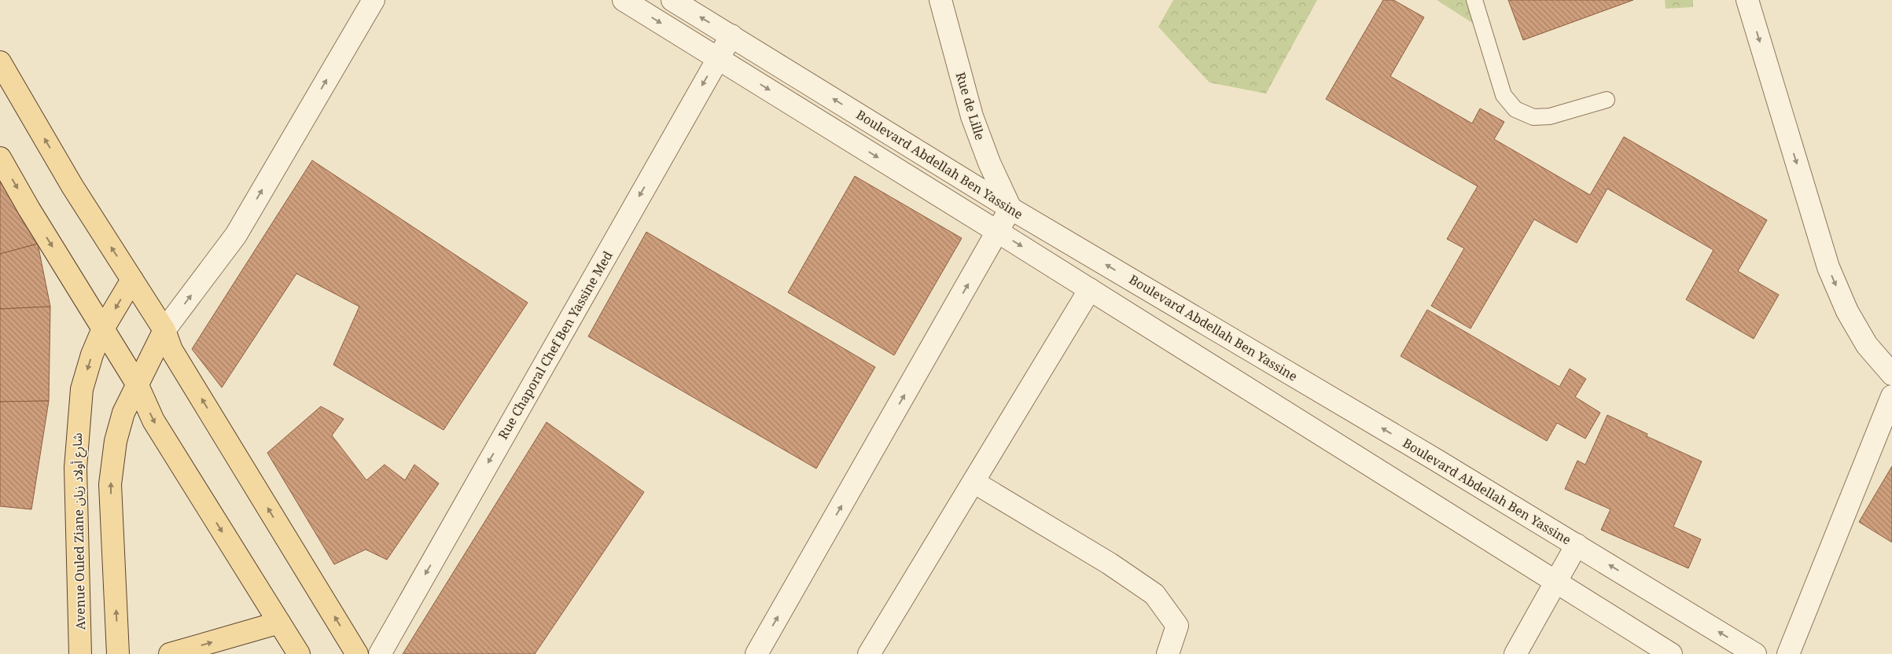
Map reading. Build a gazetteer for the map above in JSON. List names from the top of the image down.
{
  "streets": {
    "main road": ["Avenue Ouled Ziane شارع أولاد زيان"],
    "street": ["Rue de Lille", "Boulevard Abdellah Ben Yassine", "Rue Chaporal Chef Ben Yassine Med"]
  },
  "crossings": [
    ["Rue de Lille", "Boulevard Abdellah Ben Yassine"],
    ["Boulevard Abdellah Ben Yassine", "Rue Chaporal Chef Ben Yassine Med"]
  ],
  "one_way": ["Rue Chaporal Chef Ben Yassine Med"]
}
